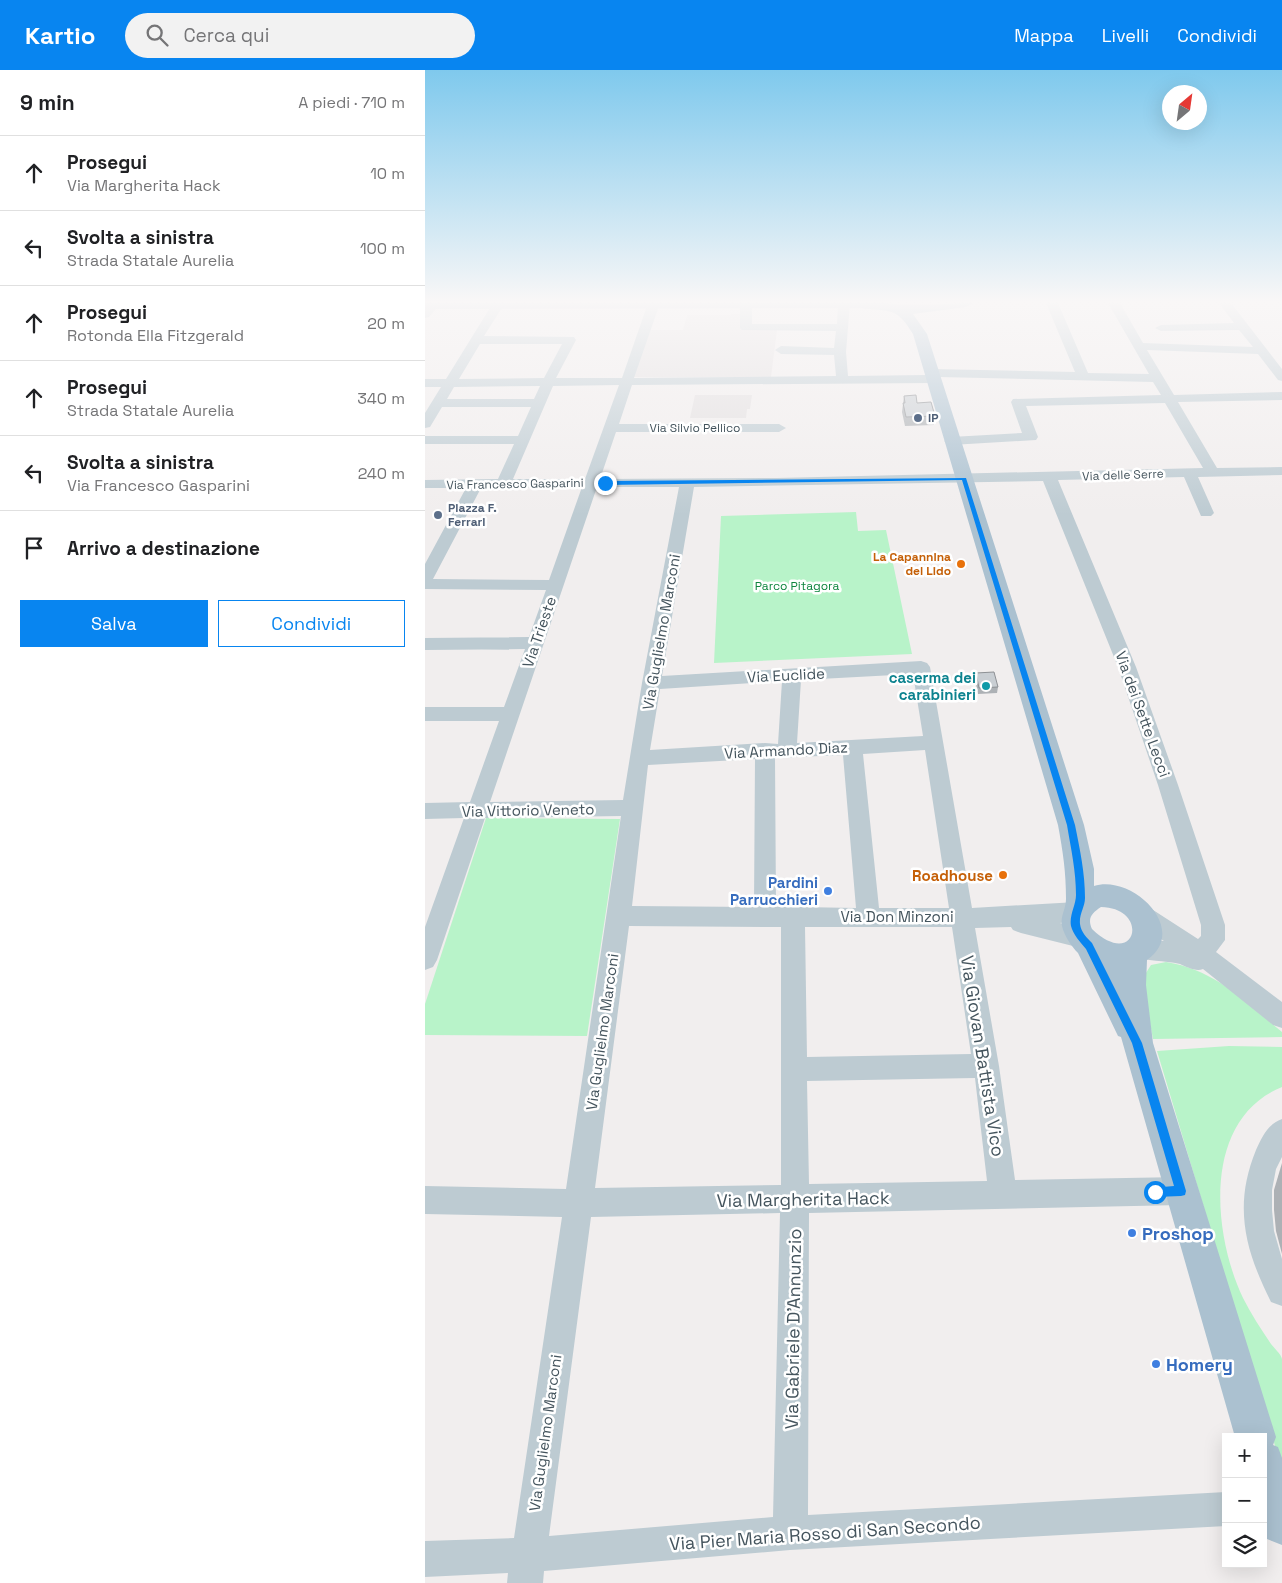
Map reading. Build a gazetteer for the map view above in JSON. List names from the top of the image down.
{
  "streets": {
    "street": [
      "Via Silvio Pellico",
      "Via delle Serre",
      "Via Francesco Gasparini",
      "Via Trieste",
      "Via Guglielmo Marconi",
      "Via Euclide",
      "Via dei Sette Lecci",
      "Via Armando Diaz",
      "Via Vittorio Veneto",
      "Via Don Minzoni",
      "Via Giovan Battista Vico",
      "Via Margherita Hack",
      "Via Gabriele D'Annunzio",
      "Via Pier Maria Rosso di San Secondo"
    ]
  },
  "crossings": [
    ["Via Silvio Pellico", "Via Trieste"],
    ["Via delle Serre", "Via Francesco Gasparini"],
    ["Via delle Serre", "Via dei Sette Lecci"],
    ["Via Francesco Gasparini", "Via Trieste"],
    ["Via Francesco Gasparini", "Via Guglielmo Marconi"],
    ["Via Trieste", "Via Vittorio Veneto"],
    ["Via Guglielmo Marconi", "Via Euclide"],
    ["Via Guglielmo Marconi", "Via Armando Diaz"],
    ["Via Guglielmo Marconi", "Via Vittorio Veneto"],
    ["Via Guglielmo Marconi", "Via Don Minzoni"],
    ["Via Guglielmo Marconi", "Via Margherita Hack"],
    ["Via Guglielmo Marconi", "Via Pier Maria Rosso di San Secondo"],
    ["Via Euclide", "Via Giovan Battista Vico"],
    ["Via Armando Diaz", "Via Giovan Battista Vico"],
    ["Via Armando Diaz", "Via Gabriele D'Annunzio"],
    ["Via Don Minzoni", "Via Giovan Battista Vico"],
    ["Via Don Minzoni", "Via Gabriele D'Annunzio"],
    ["Via Giovan Battista Vico", "Via Margherita Hack"],
    ["Via Margherita Hack", "Via Gabriele D'Annunzio"],
    ["Via Gabriele D'Annunzio", "Via Pier Maria Rosso di San Secondo"]
  ],
  "parks": ["Parco Pitagora"],
  "places": [
    "IP",
    "Piazza F. Ferrari",
    "La Capannina del Lido",
    "caserma dei carabinieri",
    "Roadhouse",
    "Pardini Parrucchieri",
    "Proshop",
    "Homery"
  ],
  "north": "top right",
  "page": {
    "header": "Kartio",
    "search": "Cerca qui",
    "nav": ["Mappa", "Livelli", "Condividi"],
    "heading": ["9 min", "A piedi · 710 m"],
    "list": [
      ["Prosegui", "Via Margherita Hack", "10 m"],
      ["Svolta a sinistra", "Strada Statale Aurelia", "100 m"],
      ["Prosegui", "Rotonda Ella Fitzgerald", "20 m"],
      ["Prosegui", "Strada Statale Aurelia", "340 m"],
      ["Svolta a sinistra", "Via Francesco Gasparini", "240 m"],
      "Arrivo a destinazione"
    ],
    "buttons": ["Salva", "Condividi"],
    "map_buttons": ["+", "−"]
  }
}
